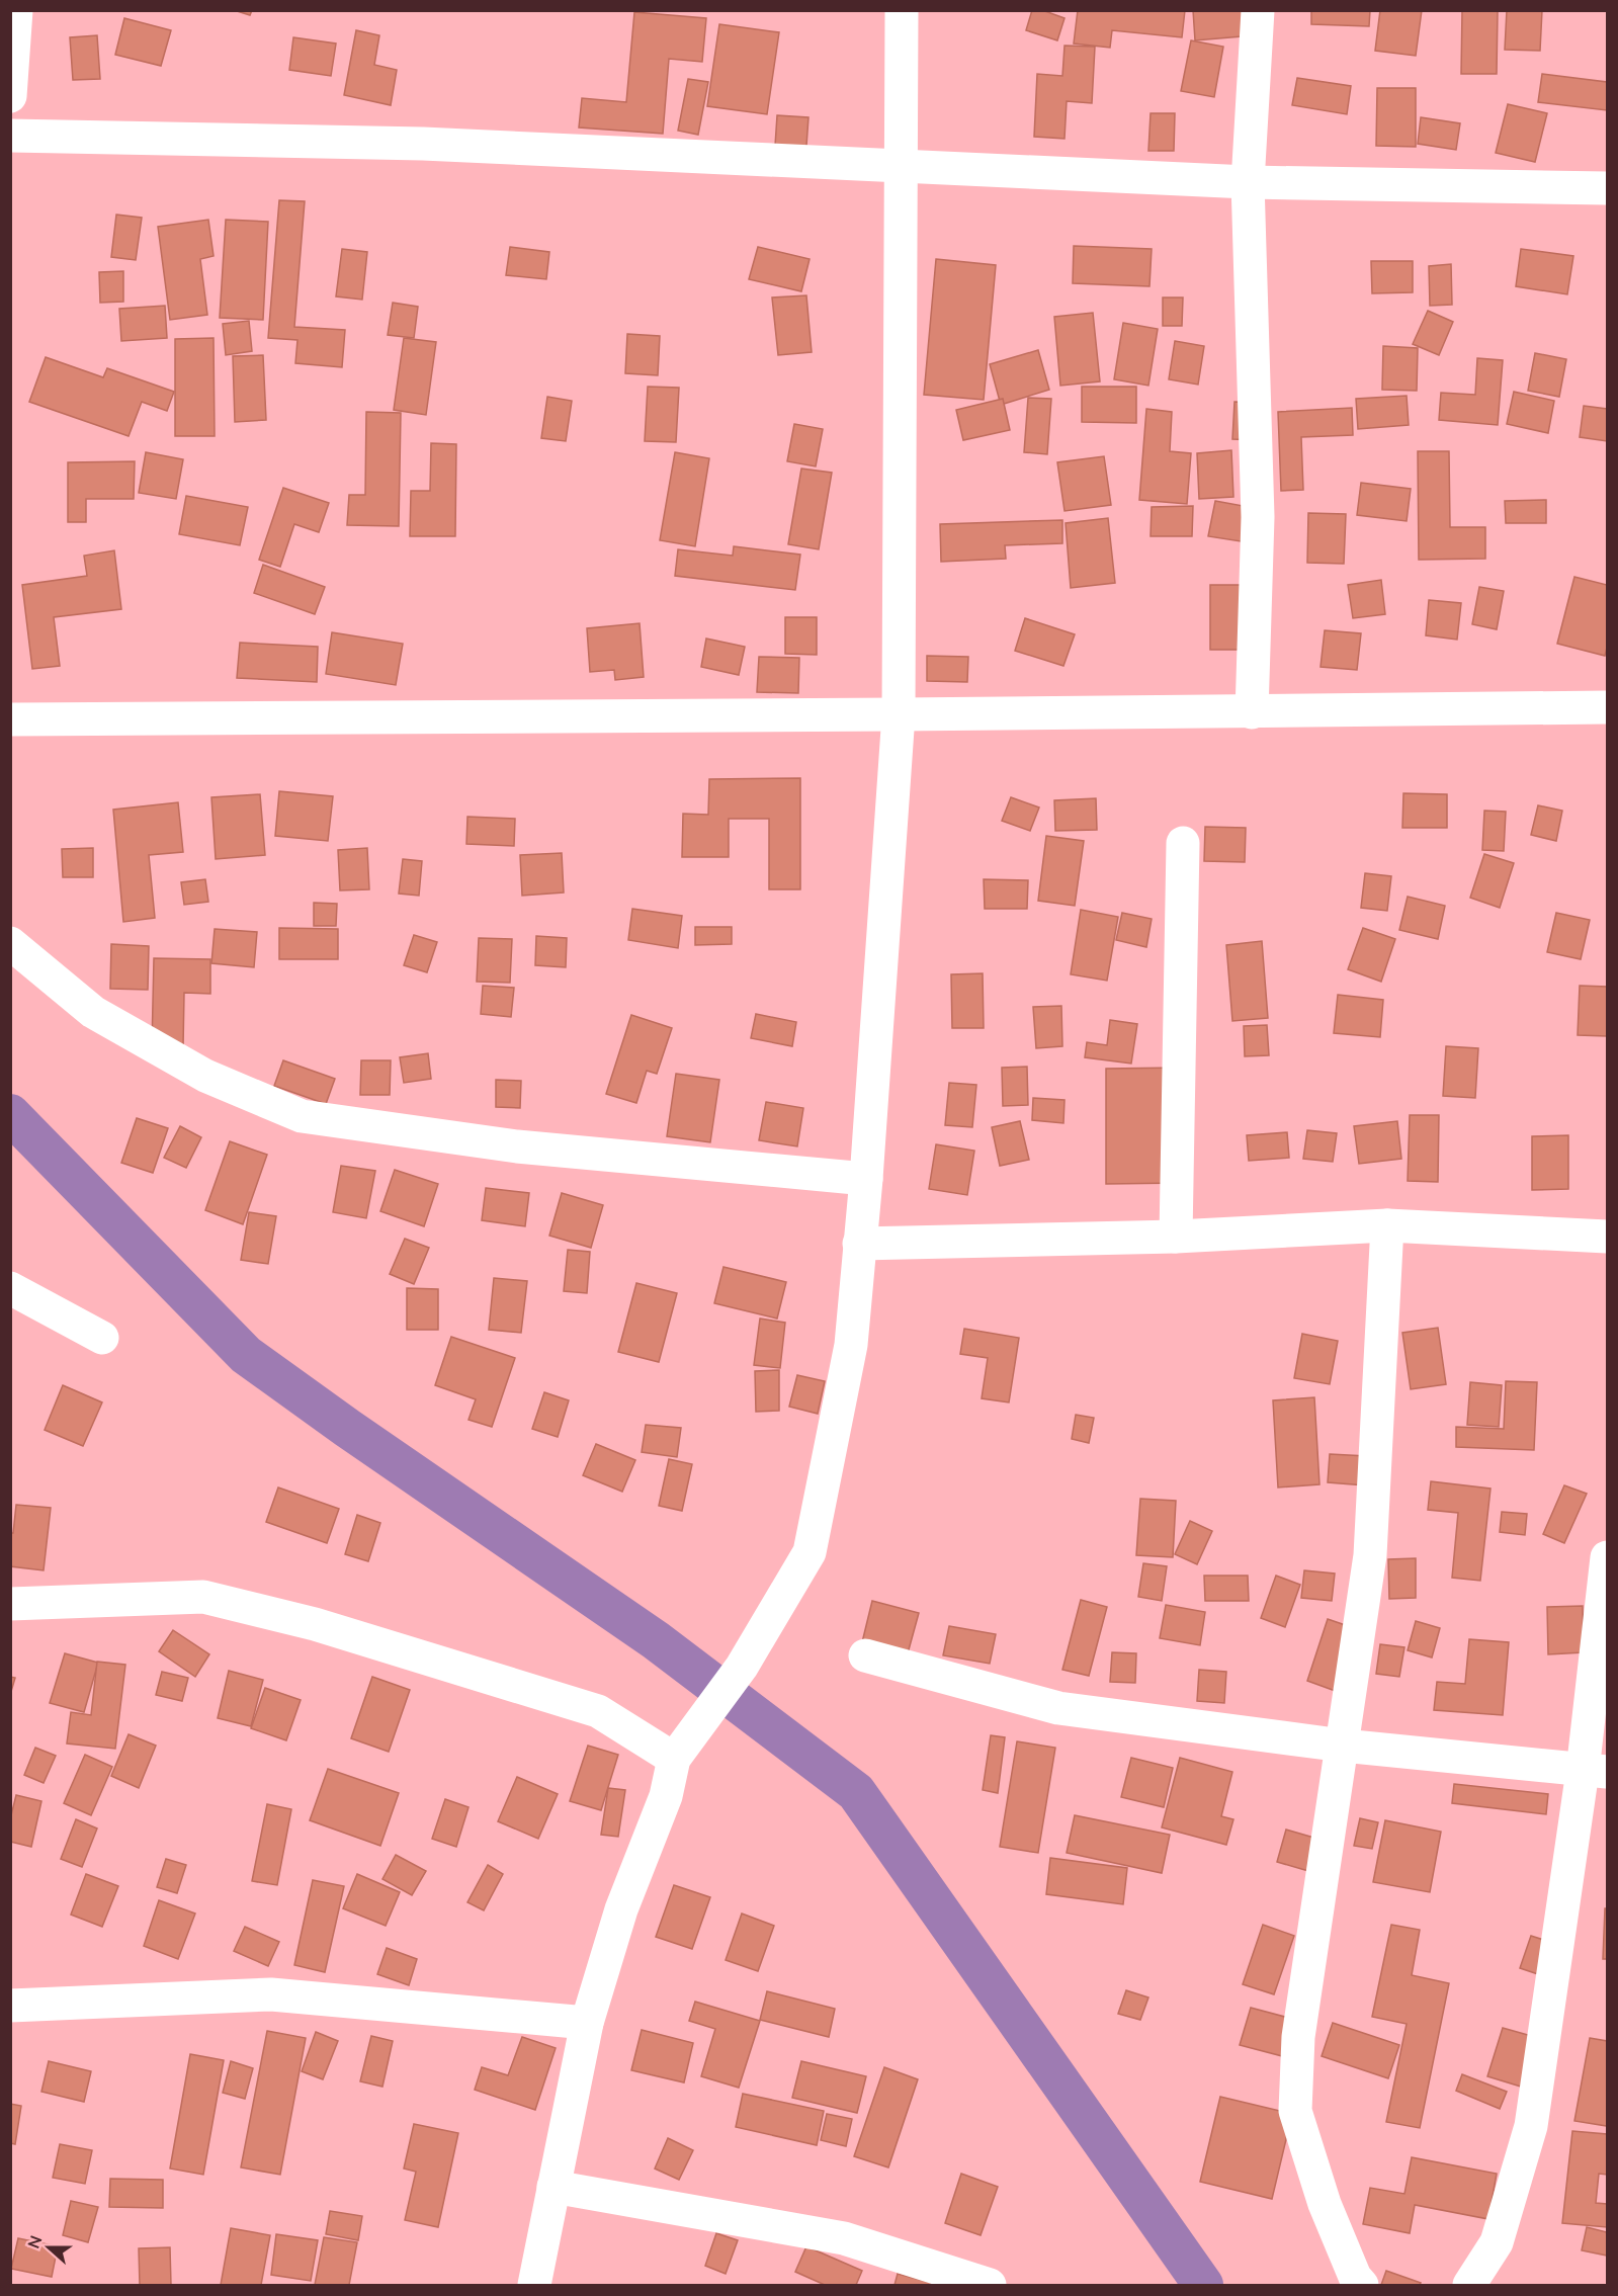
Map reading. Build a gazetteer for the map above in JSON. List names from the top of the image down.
{
  "north": "left"
}
